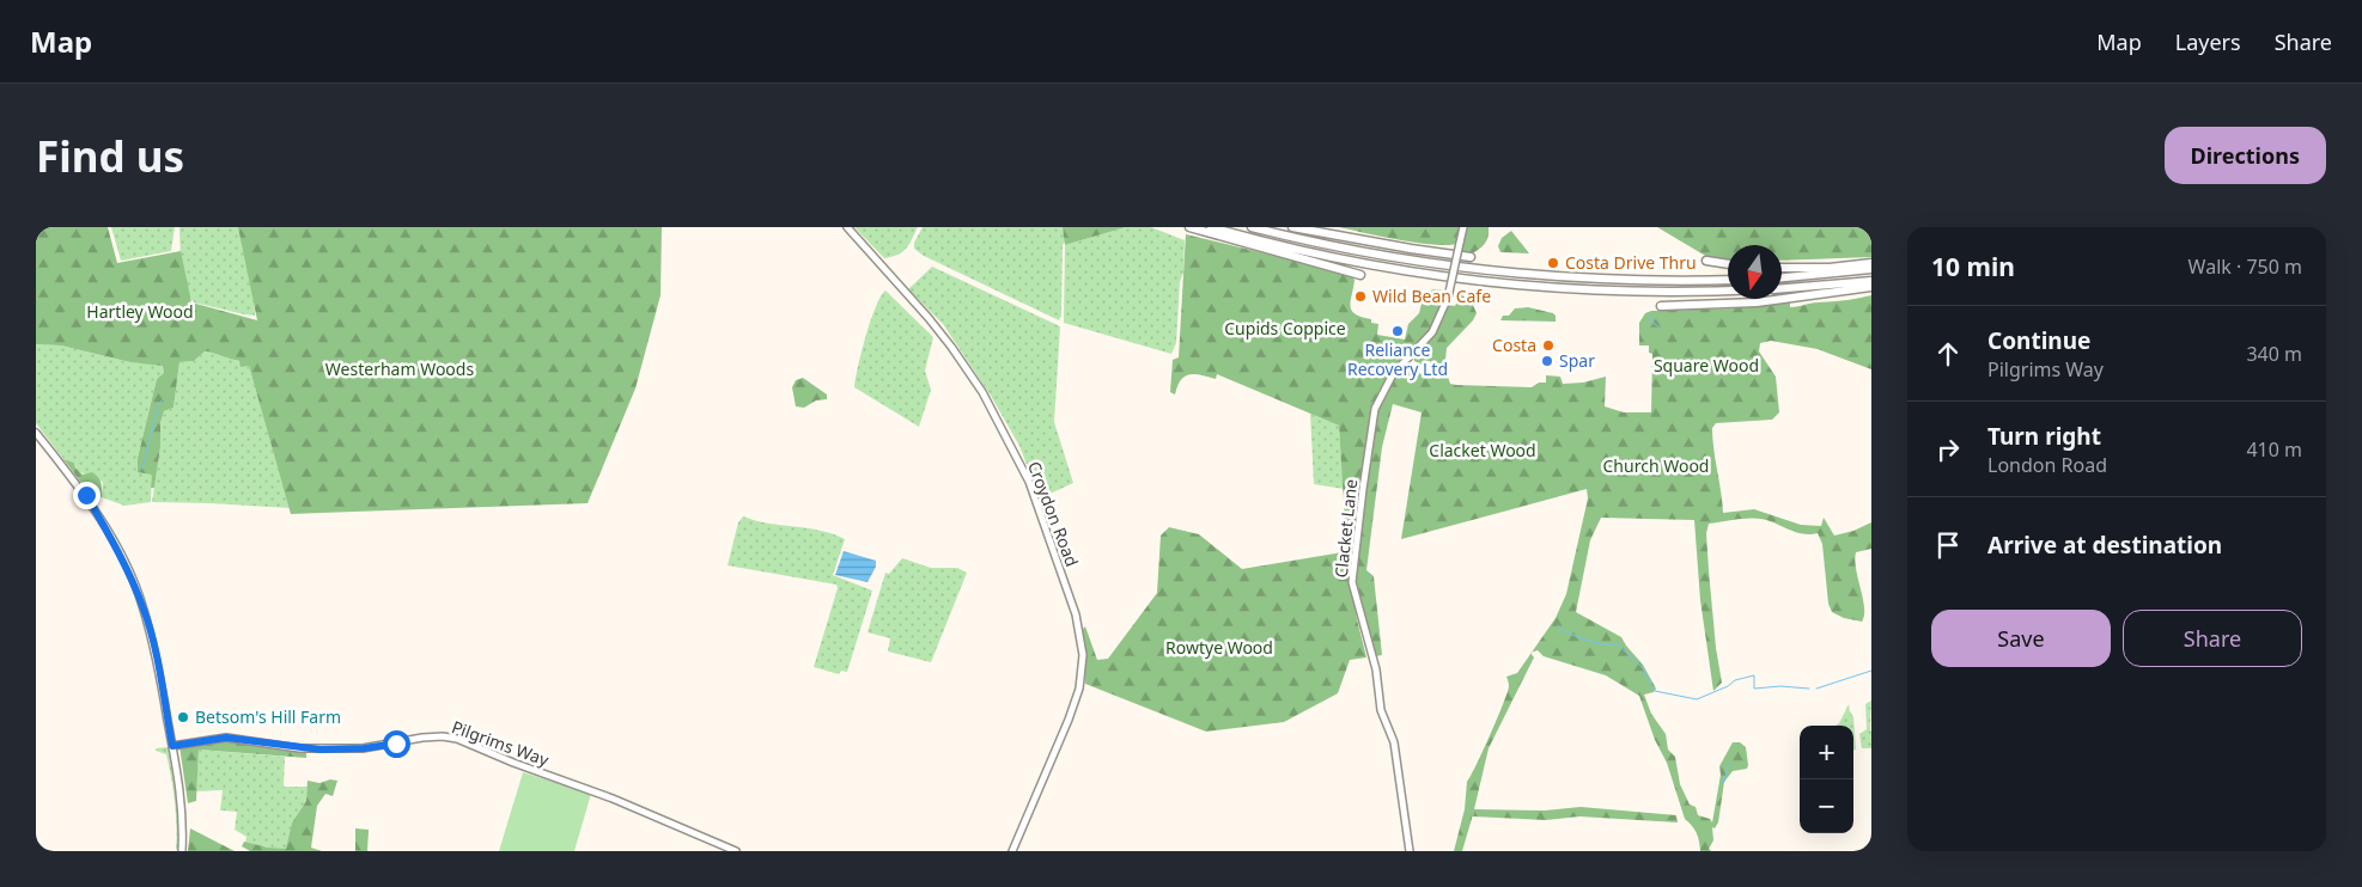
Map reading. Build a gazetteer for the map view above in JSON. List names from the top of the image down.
{
  "streets": {
    "street": ["Croydon Road", "Clacket Lane", "Pilgrims Way"]
  },
  "parks": [
    "Hartley Wood",
    "Cupids Coppice",
    "Square Wood",
    "Westerham Woods",
    "Clacket Wood",
    "Church Wood",
    "Rowtye Wood"
  ],
  "places": [
    "Costa Drive Thru",
    "Wild Bean Cafe",
    "Reliance Recovery Ltd",
    "Costa",
    "Spar",
    "Betsom's Hill Farm"
  ],
  "north": "bottom",
  "page": {
    "header": "Map",
    "nav": ["Map", "Layers", "Share"],
    "buttons": [
      "Directions",
      ["Save", "Share"]
    ],
    "title": "Find us",
    "heading": ["10 min", "Walk · 750 m"],
    "list": [
      ["Continue", "Pilgrims Way", "340 m"],
      ["Turn right", "London Road", "410 m"],
      "Arrive at destination"
    ],
    "map_buttons": ["+", "−"]
  }
}
